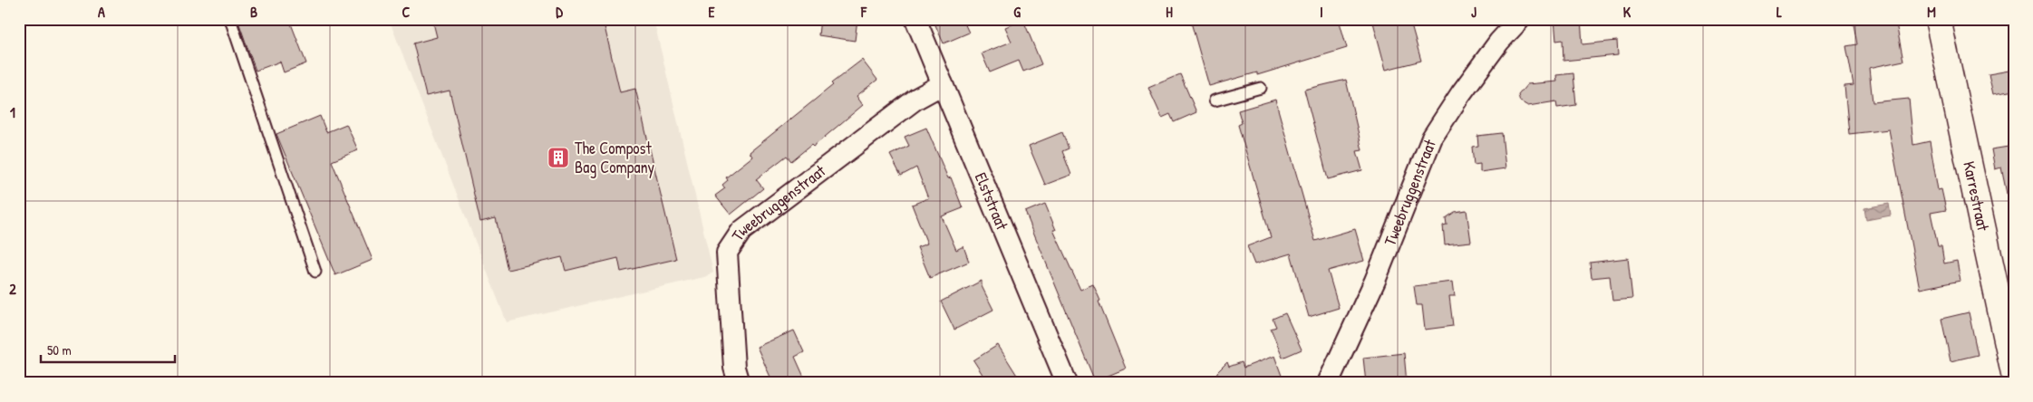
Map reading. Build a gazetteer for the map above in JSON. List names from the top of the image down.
{
  "streets": {
    "street": ["Tweebruggenstraat", "Karrestraat", "Elststraat"]
  },
  "crossings": [
    ["Tweebruggenstraat", "Elststraat"]
  ],
  "places": {
    "building": ["The Compost Bag Company"]
  },
  "scale_bar": "50 m",
  "grid": {
    "columns": [
      "A",
      "B",
      "C",
      "D",
      "E",
      "F",
      "G",
      "H",
      "I",
      "J",
      "K",
      "L",
      "M"
    ],
    "rows": ["1", "2"]
  }
}
